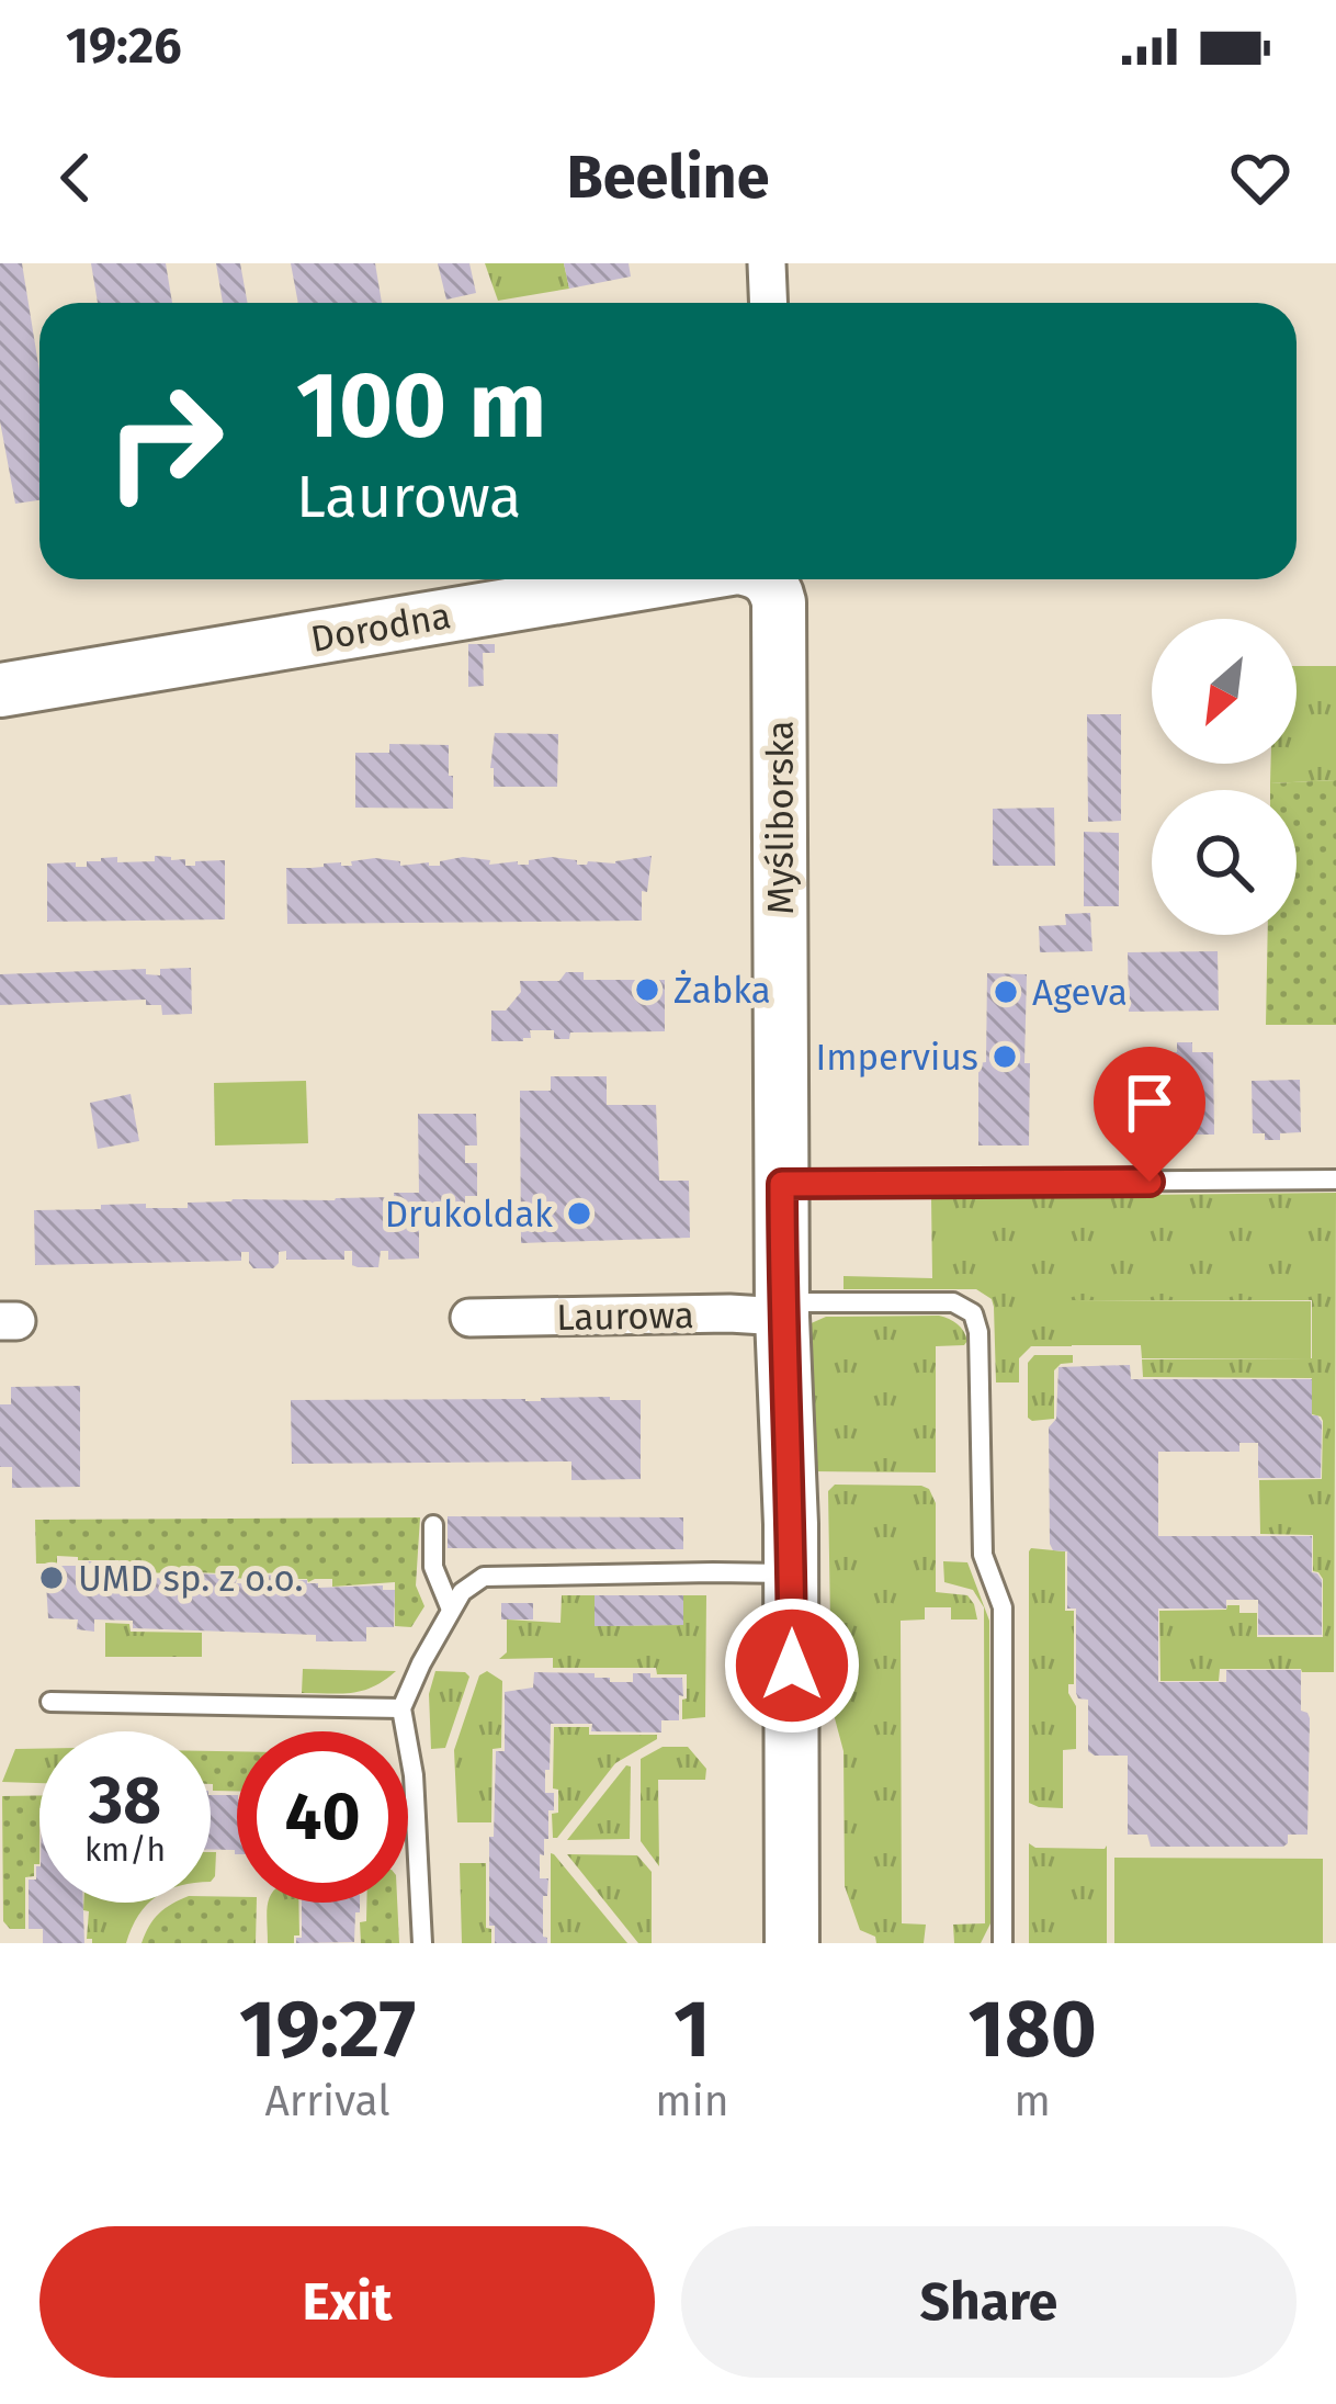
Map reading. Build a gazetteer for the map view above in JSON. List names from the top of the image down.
{
  "streets": {
    "street": ["Dorodna", "Myśliborska", "Laurowa"]
  },
  "crossings": [
    ["Myśliborska", "Laurowa"]
  ],
  "places": [
    "Żabka",
    "Ageva",
    "Impervius",
    "Drukoldak",
    "UMD sp. z o.o."
  ],
  "north": "bottom left",
  "page": {
    "status": "19:26",
    "header": "Beeline",
    "turn": ["100 m", "Laurowa"],
    "speed": "38 km/h",
    "limit": "40",
    "eta": [
      "19:27",
      "Arrival",
      "1",
      "min",
      "180",
      "m"
    ],
    "buttons": ["Exit", "Share"]
  }
}
